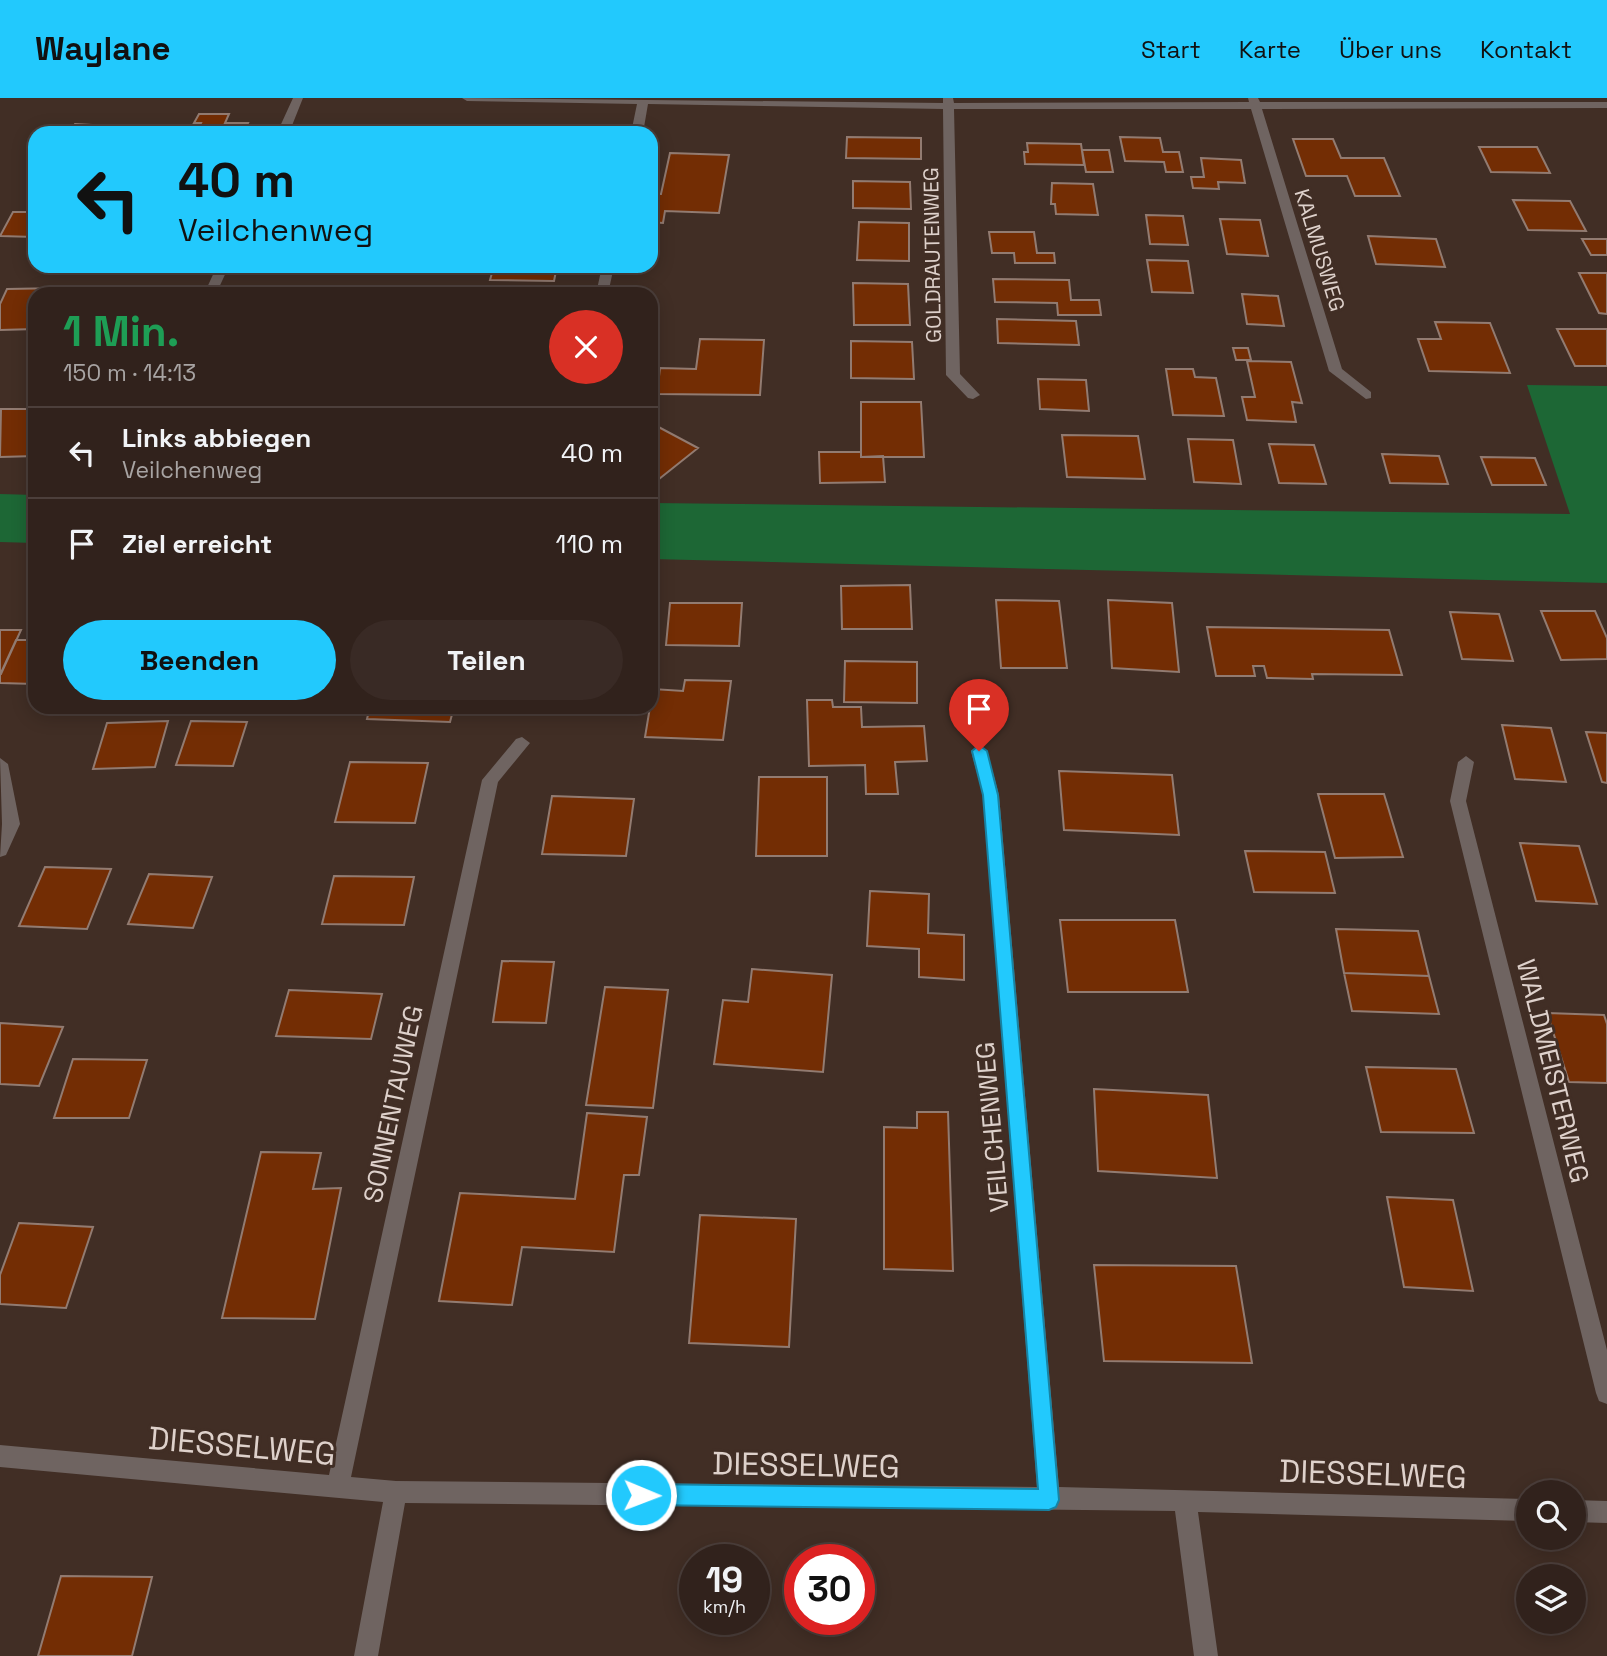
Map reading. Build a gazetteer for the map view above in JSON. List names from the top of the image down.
{
  "streets": {
    "street": [
      "KALMUSWEG",
      "GOLDRAUTENWEG",
      "WALDMEISTERWEG",
      "SONNENTAUWEG",
      "VEILCHENWEG",
      "DIESSELWEG"
    ]
  },
  "crossings": [
    ["SONNENTAUWEG", "DIESSELWEG"],
    ["VEILCHENWEG", "DIESSELWEG"]
  ],
  "page": {
    "header": "Waylane",
    "nav": [
      "Start",
      "Karte",
      "Über uns",
      "Kontakt"
    ],
    "turn": ["40 m", "Veilchenweg"],
    "heading": ["1 Min.", "150 m · 14:13"],
    "list": [
      {
        "name": "Links abbiegen",
        "note": "Veilchenweg",
        "value": "40 m"
      },
      {
        "name": "Ziel erreicht",
        "value": "110 m"
      }
    ],
    "buttons": ["Beenden", "Teilen"],
    "speed": "19 km/h",
    "limit": "30"
  }
}
